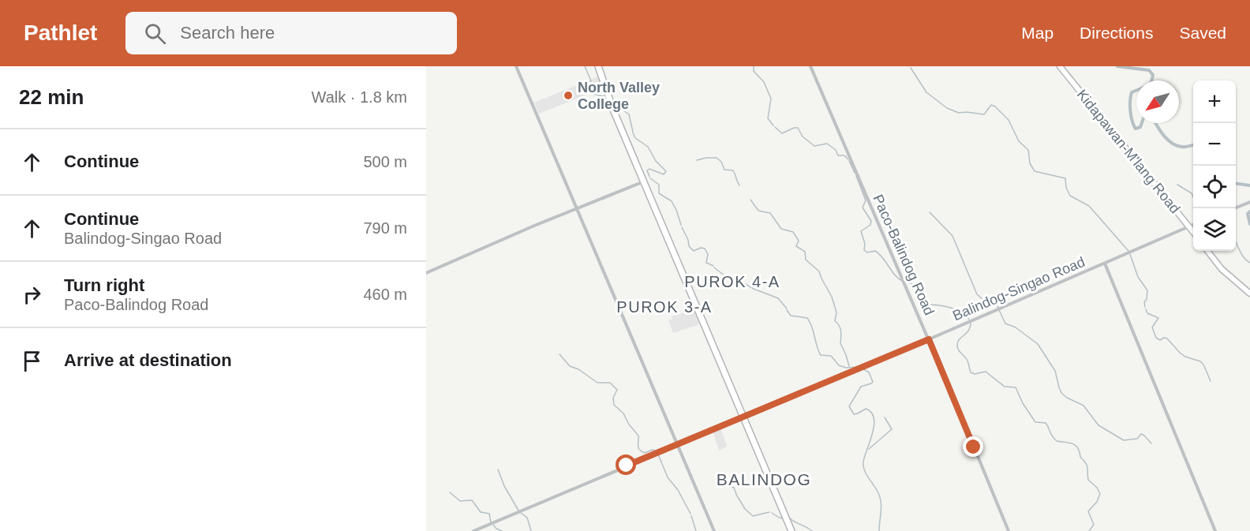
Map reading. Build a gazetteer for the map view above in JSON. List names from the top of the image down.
{
  "streets": {
    "main road": ["Kidapawan-M'lang Road"],
    "street": ["Paco-Balindog Road", "Balindog-Singao Road"]
  },
  "crossings": [
    ["Kidapawan-M'lang Road", "Balindog-Singao Road"],
    ["Paco-Balindog Road", "Balindog-Singao Road"]
  ],
  "districts": ["PUROK 4-A", "PUROK 3-A", "BALINDOG"],
  "places": ["North Valley College"],
  "north": "bottom left",
  "page": {
    "header": "Pathlet",
    "search": "Search here",
    "nav": ["Map", "Directions", "Saved"],
    "heading": ["22 min", "Walk · 1.8 km"],
    "map_buttons": ["+", "−"],
    "list": [
      ["Continue", "500 m"],
      ["Continue", "Balindog-Singao Road", "790 m"],
      ["Turn right", "Paco-Balindog Road", "460 m"],
      "Arrive at destination"
    ]
  }
}
